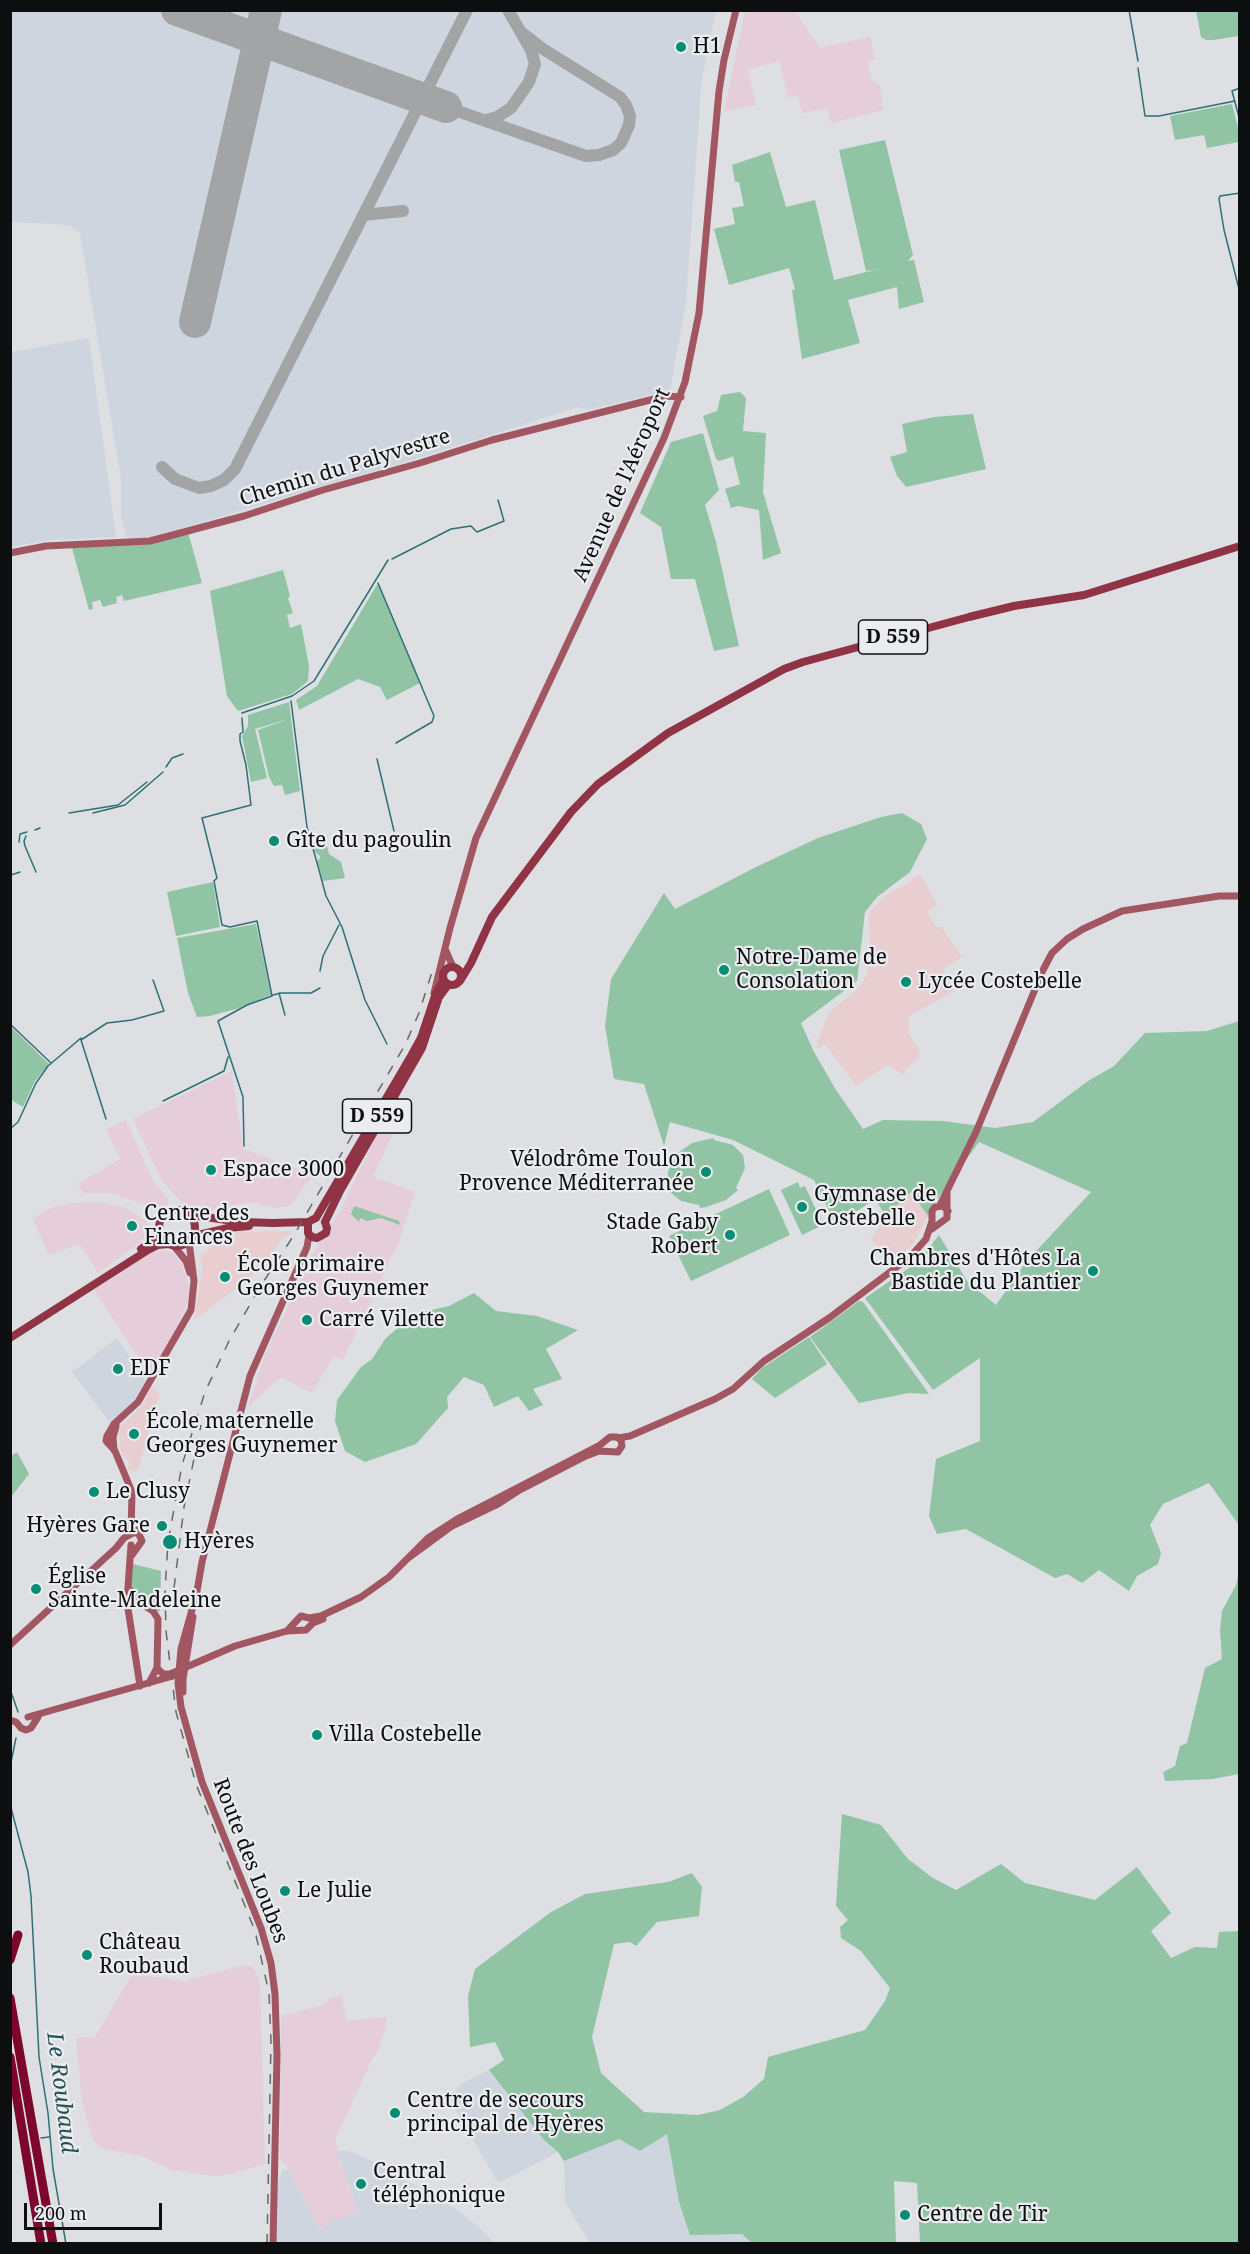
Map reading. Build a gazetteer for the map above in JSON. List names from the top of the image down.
{
  "streets": {
    "main road": [
      "Chemin du Palyvestre",
      "Avenue de l'Aéroport",
      "D 559",
      "Route des Loubes"
    ]
  },
  "crossings": [
    ["Chemin du Palyvestre", "Avenue de l'Aéroport"],
    ["Avenue de l'Aéroport", "D 559"]
  ],
  "water": ["Le Roubaud"],
  "places": [
    "H1",
    "Gîte du pagoulin",
    "Notre-Dame de Consolation",
    "Lycée Costebelle",
    "Espace 3000",
    "Vélodrôme Toulon Provence Méditerranée",
    "Gymnase de Costebelle",
    "Centre des Finances",
    "Stade Gaby Robert",
    "Chambres d'Hôtes La Bastide du Plantier",
    "École primaire Georges Guynemer",
    "Carré Vilette",
    "EDF",
    "École maternelle Georges Guynemer",
    "Le Clusy",
    "Hyères Gare",
    "Hyères",
    "Église Sainte-Madeleine",
    "Villa Costebelle",
    "Le Julie",
    "Château Roubaud",
    "Centre de secours principal de Hyères",
    "Central téléphonique",
    "Centre de Tir"
  ],
  "scale_bar": "200 m"
}
